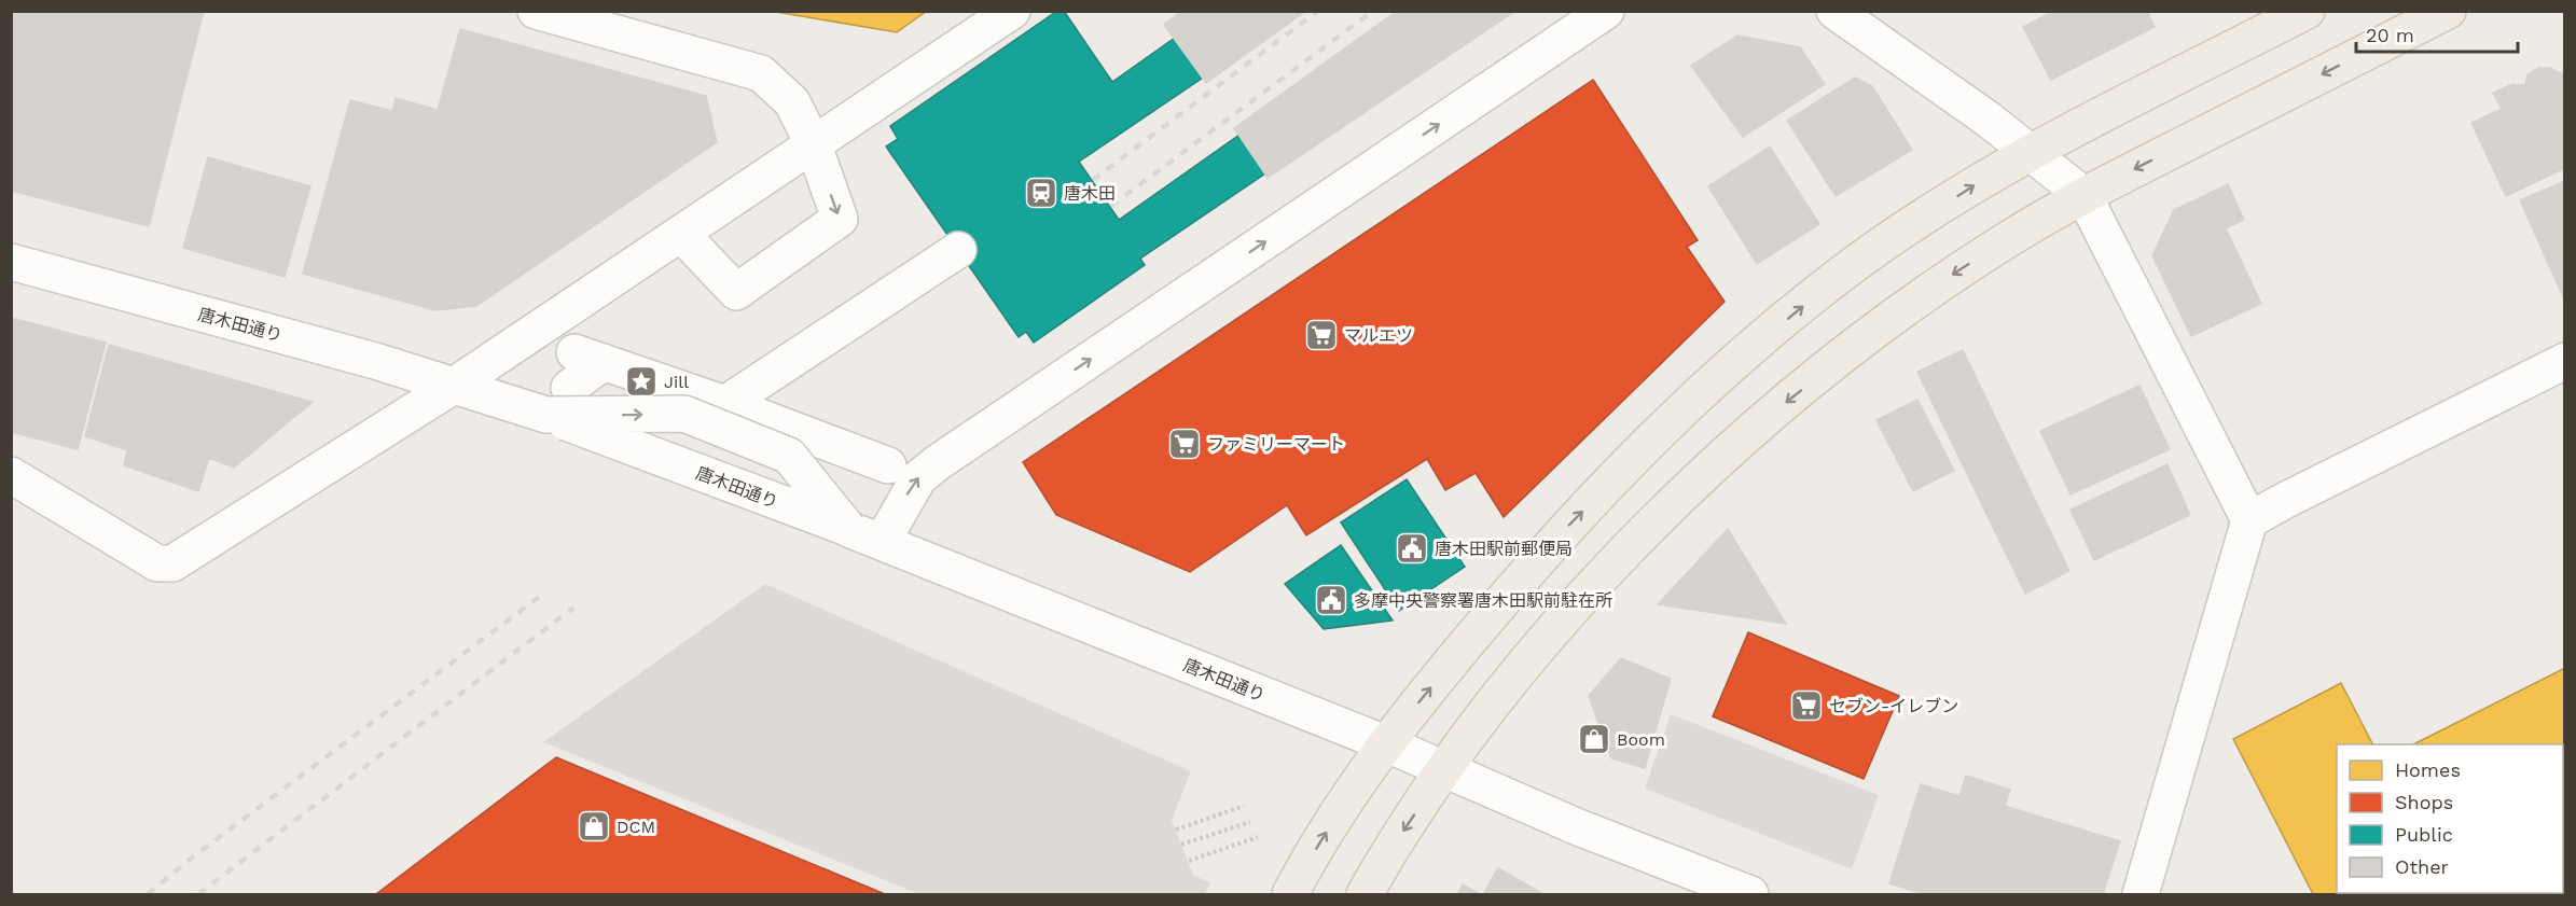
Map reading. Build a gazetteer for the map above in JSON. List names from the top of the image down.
{
  "streets": {
    "street": ["唐木田通り"]
  },
  "places": {
    "station": ["唐木田"],
    "supermarket": ["マルエツ", "ファミリーマート", "セブン-イレブン"],
    "place": ["Jill"],
    "public building": ["唐木田駅前郵便局", "多摩中央警察署唐木田駅前駐在所"],
    "shop": ["Boom", "DCM"]
  },
  "legend": [
    "Homes",
    "Shops",
    "Public",
    "Other"
  ],
  "scale_bar": "20 m"
}
